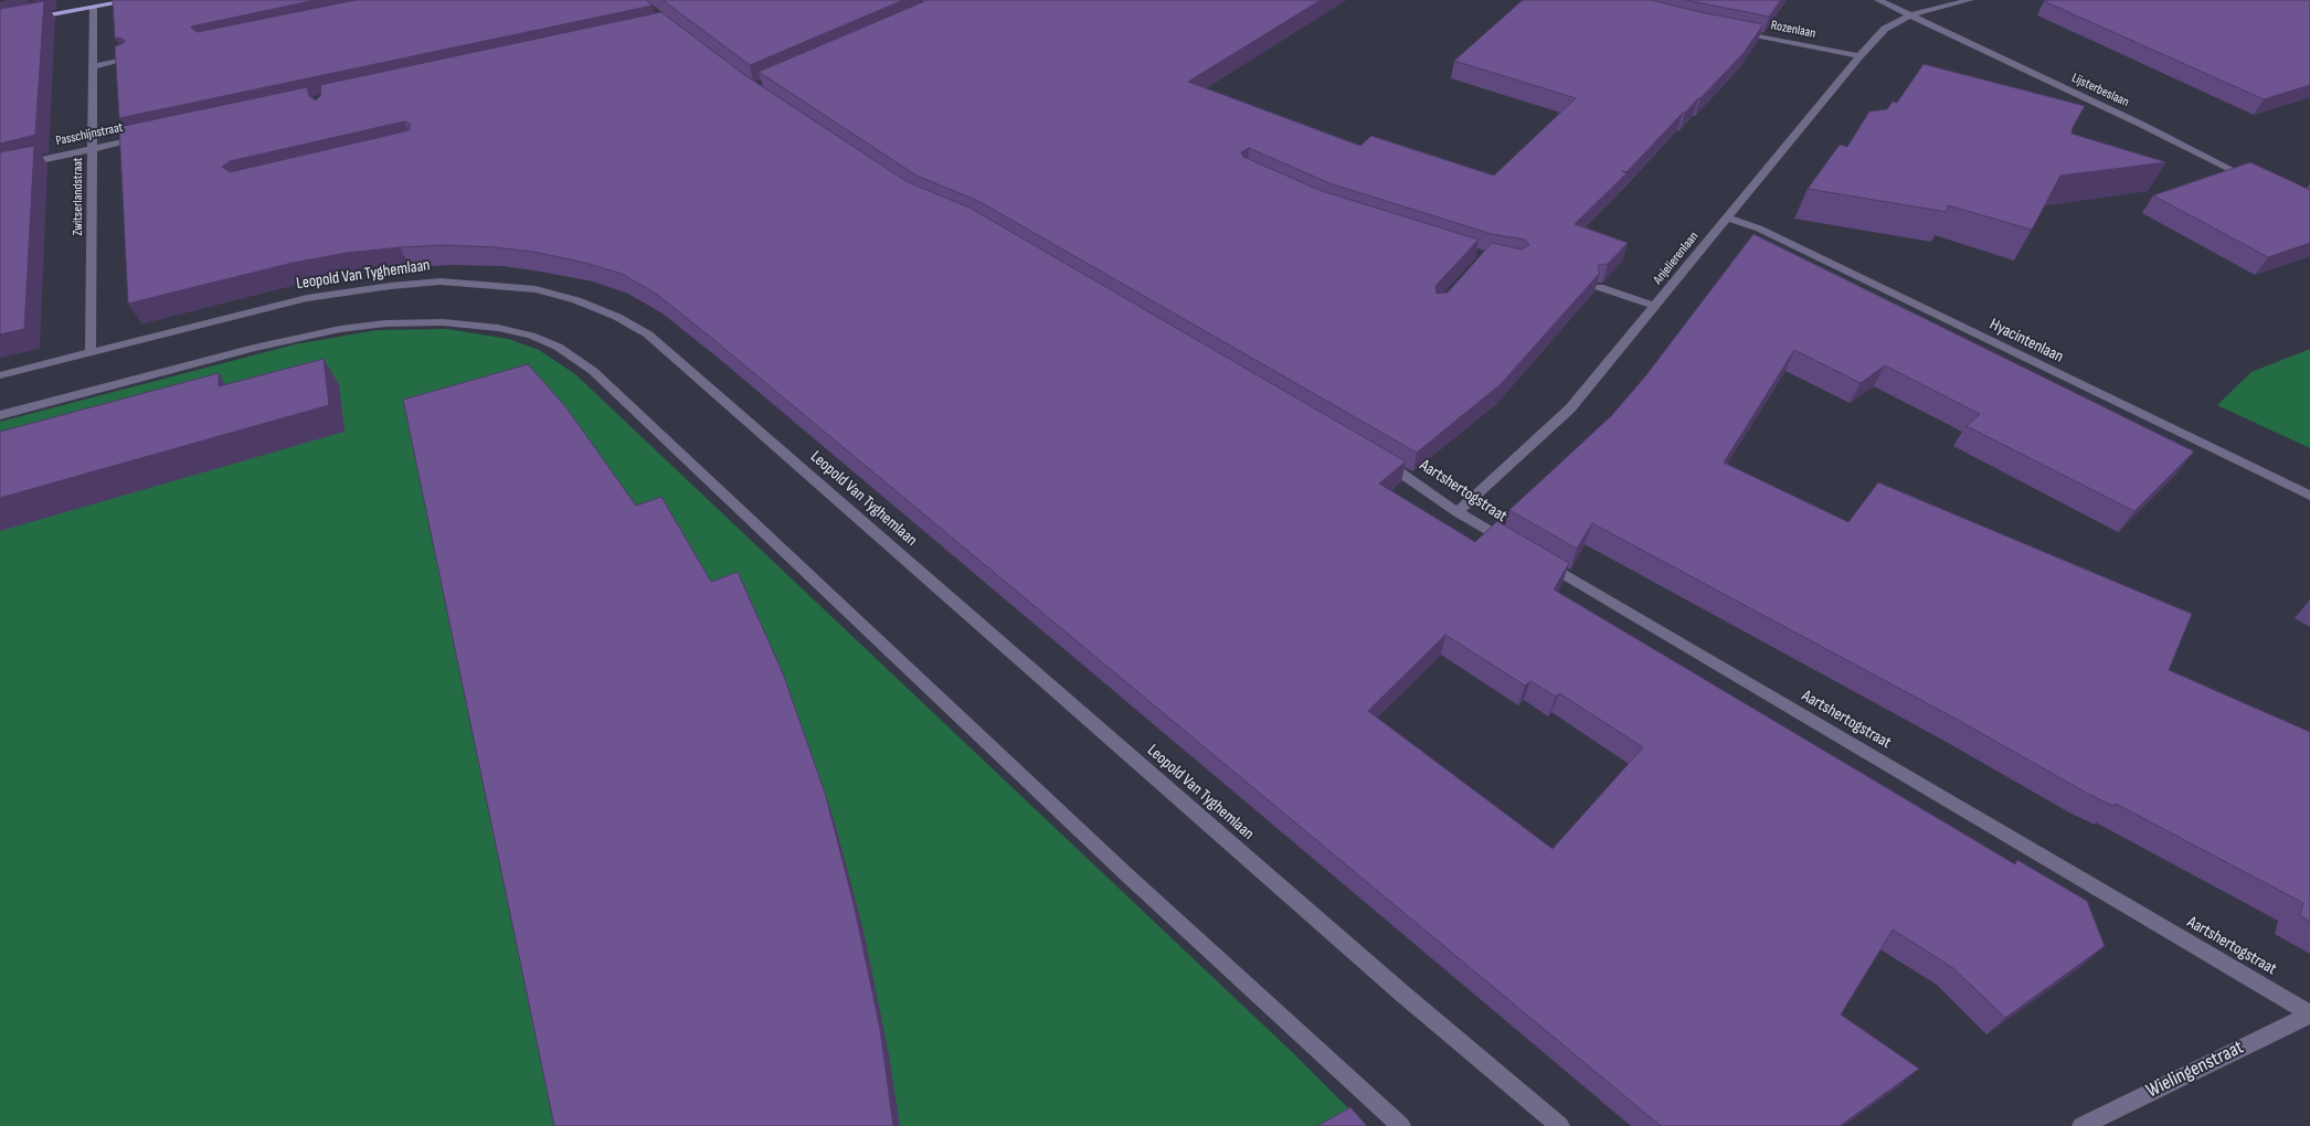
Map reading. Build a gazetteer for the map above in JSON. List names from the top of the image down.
{
  "streets": {
    "street": [
      "Rozenlaan",
      "Lijsterbeslaan",
      "Passchijnstraat",
      "Zwitserlandstraat",
      "Anjelierenlaan",
      "Leopold Van Tyghemlaan",
      "Hyacintenlaan",
      "Aartshertogstraat",
      "Wielingenstraat"
    ]
  },
  "crossings": [
    ["Rozenlaan", "Anjelierenlaan"],
    ["Lijsterbeslaan", "Anjelierenlaan"],
    ["Passchijnstraat", "Zwitserlandstraat"],
    ["Zwitserlandstraat", "Leopold Van Tyghemlaan"],
    ["Anjelierenlaan", "Hyacintenlaan"],
    ["Anjelierenlaan", "Aartshertogstraat"],
    ["Aartshertogstraat", "Wielingenstraat"]
  ]
}
